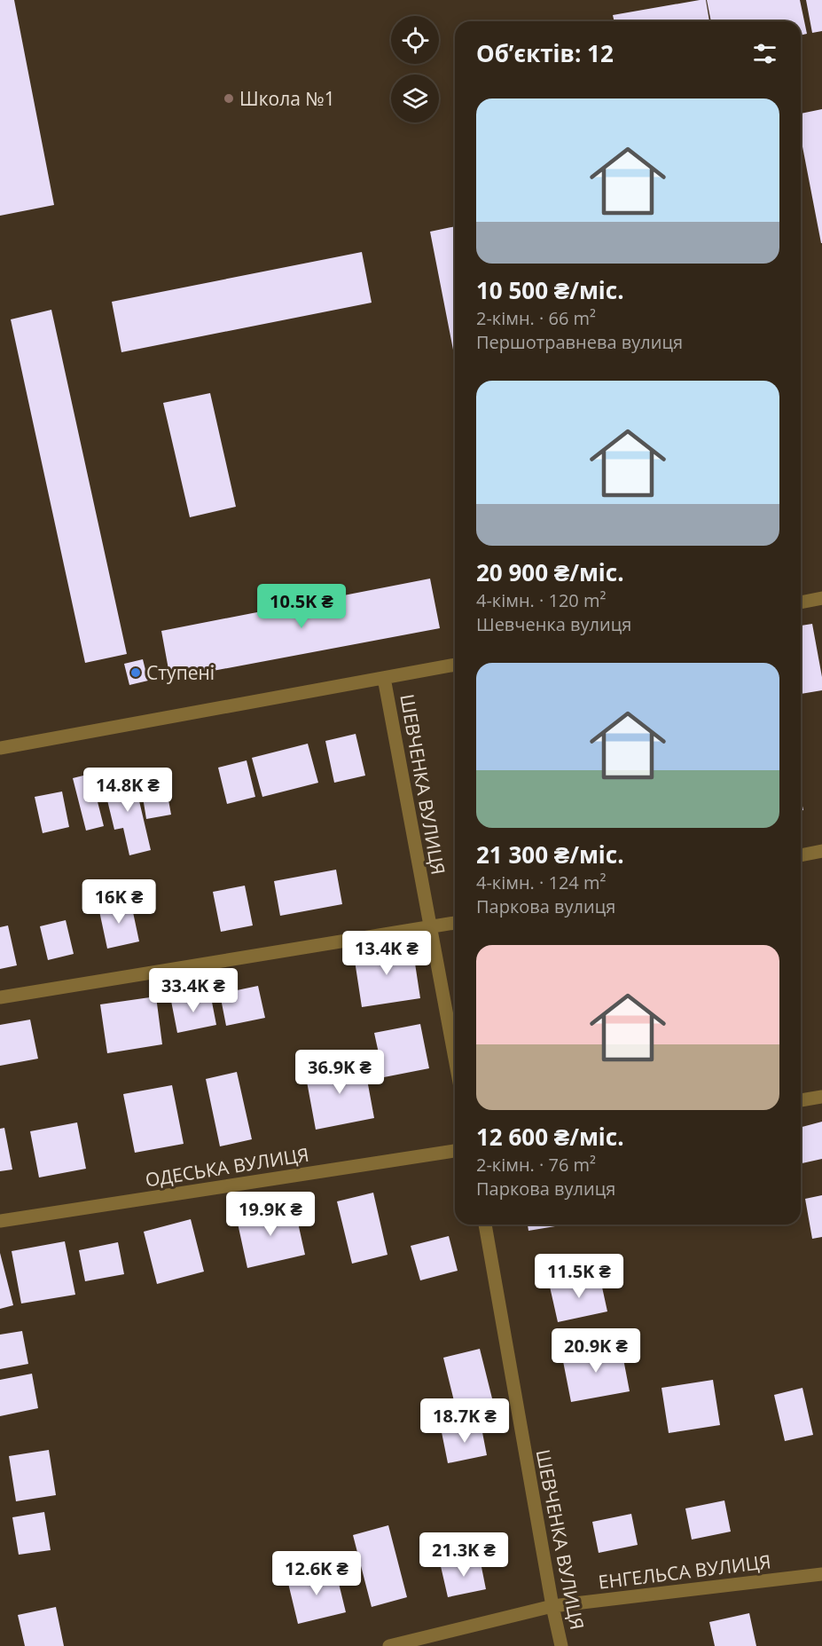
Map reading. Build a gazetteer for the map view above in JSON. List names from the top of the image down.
{
  "streets": {
    "street": ["ШЕВЧЕНКА ВУЛИЦЯ", "ОДЕСЬКА ВУЛИЦЯ", "ЕНГЕЛЬСА ВУЛИЦЯ"]
  },
  "crossings": [
    ["ШЕВЧЕНКА ВУЛИЦЯ", "ЕНГЕЛЬСА ВУЛИЦЯ"]
  ],
  "places": ["Школа №1", "Ступені"],
  "page": {
    "heading": "Об’єктів: 12",
    "list": [
      {
        "name": "10 500 ₴/міс.",
        "note": "2-кімн. · 66 m² · Першотравнева вулиця"
      },
      {
        "name": "20 900 ₴/міс.",
        "note": "4-кімн. · 120 m² · Шевченка вулиця"
      },
      {
        "name": "21 300 ₴/міс.",
        "note": "4-кімн. · 124 m² · Паркова вулиця"
      },
      {
        "name": "12 600 ₴/міс.",
        "note": "2-кімн. · 76 m² · Паркова вулиця"
      }
    ],
    "price": [
      "10.5K ₴",
      "14.8K ₴",
      "16K ₴",
      "13.4K ₴",
      "33.4K ₴",
      "36.9K ₴",
      "19.9K ₴",
      "11.5K ₴",
      "20.9K ₴",
      "18.7K ₴",
      "21.3K ₴",
      "12.6K ₴"
    ]
  }
}
